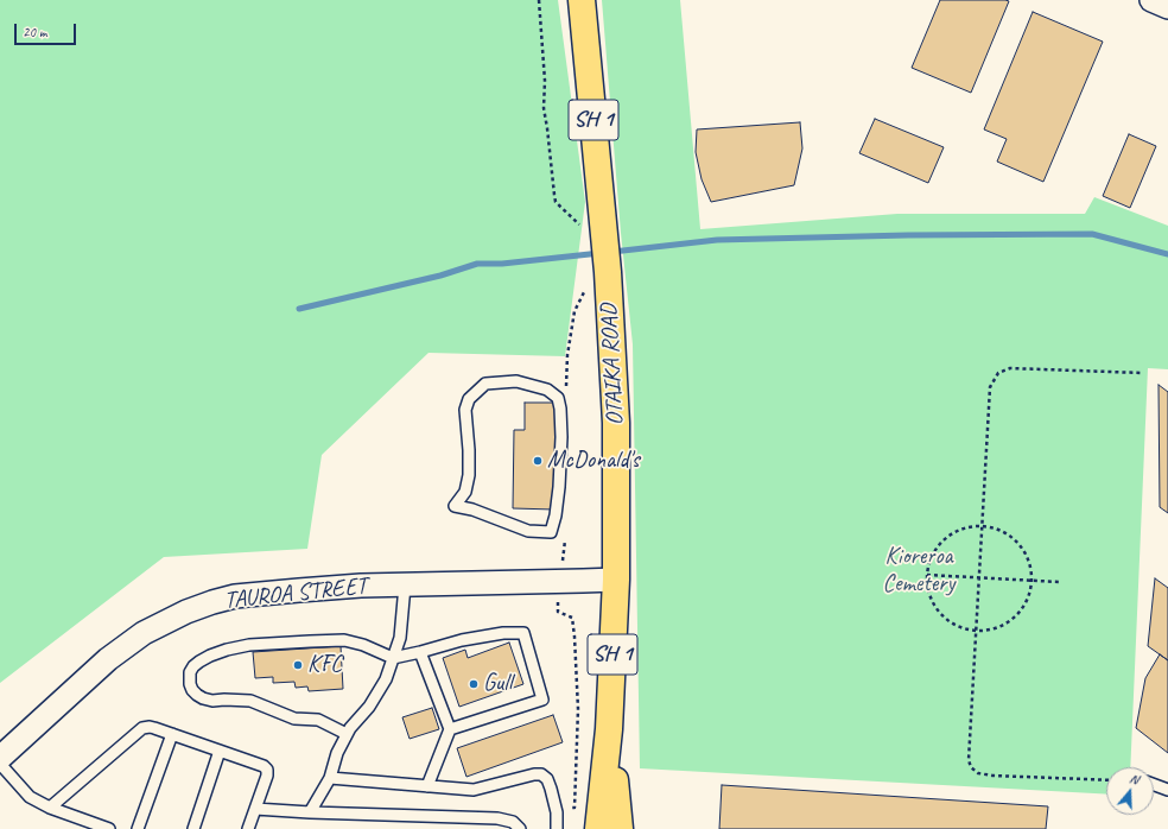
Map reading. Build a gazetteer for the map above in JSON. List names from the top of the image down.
{
  "streets": {
    "highway": ["SH 1", "OTAIKA ROAD"],
    "street": ["TAUROA STREET"]
  },
  "crossings": [
    ["OTAIKA ROAD", "TAUROA STREET"]
  ],
  "parks": ["Kioreroa Cemetery"],
  "places": ["McDonald's", "KFC", "Gull"],
  "scale_bar": "20 m",
  "north": "top"
}
